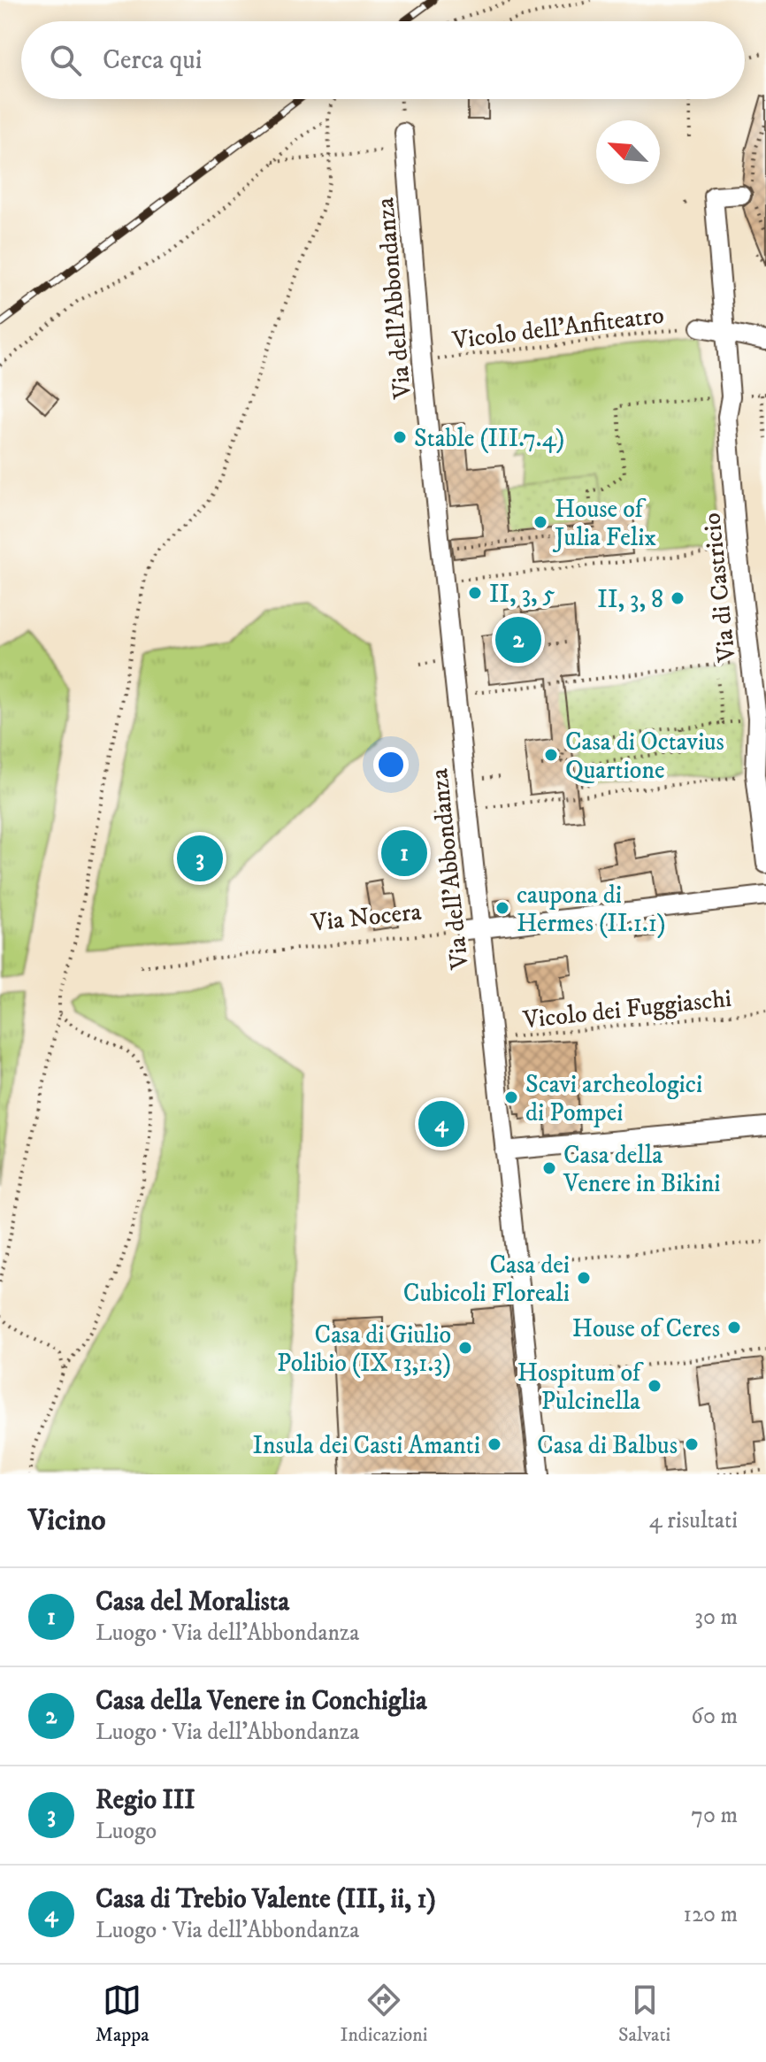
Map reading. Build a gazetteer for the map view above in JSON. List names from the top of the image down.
{
  "streets": {
    "street": ["Via dell'Abbondanza", "Via di Castricio"],
    "path": ["Vicolo dell'Anfiteatro", "Via Nocera", "Vicolo dei Fuggiaschi"]
  },
  "crossings": [
    ["Via dell'Abbondanza", "Vicolo dell'Anfiteatro"],
    ["Via dell'Abbondanza", "Via Nocera"],
    ["Via dell'Abbondanza", "Vicolo dei Fuggiaschi"]
  ],
  "places": [
    "Stable (III.7.4)",
    "House of Julia Felix",
    "II, 3, 5",
    "II, 3, 8",
    "Casa di Octavius Quartione",
    "caupona di Hermes (II.1.1)",
    "Scavi archeologici di Pompei",
    "Casa della Venere in Bikini",
    "Casa dei Cubicoli Floreali",
    "House of Ceres",
    "Casa di Giulio Polibio (IX 13,1.3)",
    "Hospitum of Pulcinella",
    "Insula dei Casti Amanti",
    "Casa di Balbus"
  ],
  "north": "top left",
  "page": {
    "search": "Cerca qui",
    "pins": [
      "2",
      "1",
      "3",
      "4"
    ],
    "heading": ["Vicino", "4 risultati"],
    "list": [
      {
        "mark": "1",
        "name": "Casa del Moralista",
        "note": "Luogo · Via dell'Abbondanza",
        "value": "30 m"
      },
      {
        "mark": "2",
        "name": "Casa della Venere in Conchiglia",
        "note": "Luogo · Via dell'Abbondanza",
        "value": "60 m"
      },
      {
        "mark": "3",
        "name": "Regio III",
        "note": "Luogo",
        "value": "70 m"
      },
      {
        "mark": "4",
        "name": "Casa di Trebio Valente (III, ii, 1)",
        "note": "Luogo · Via dell'Abbondanza",
        "value": "120 m"
      }
    ],
    "nav": ["Mappa", "Indicazioni", "Salvati"]
  }
}
